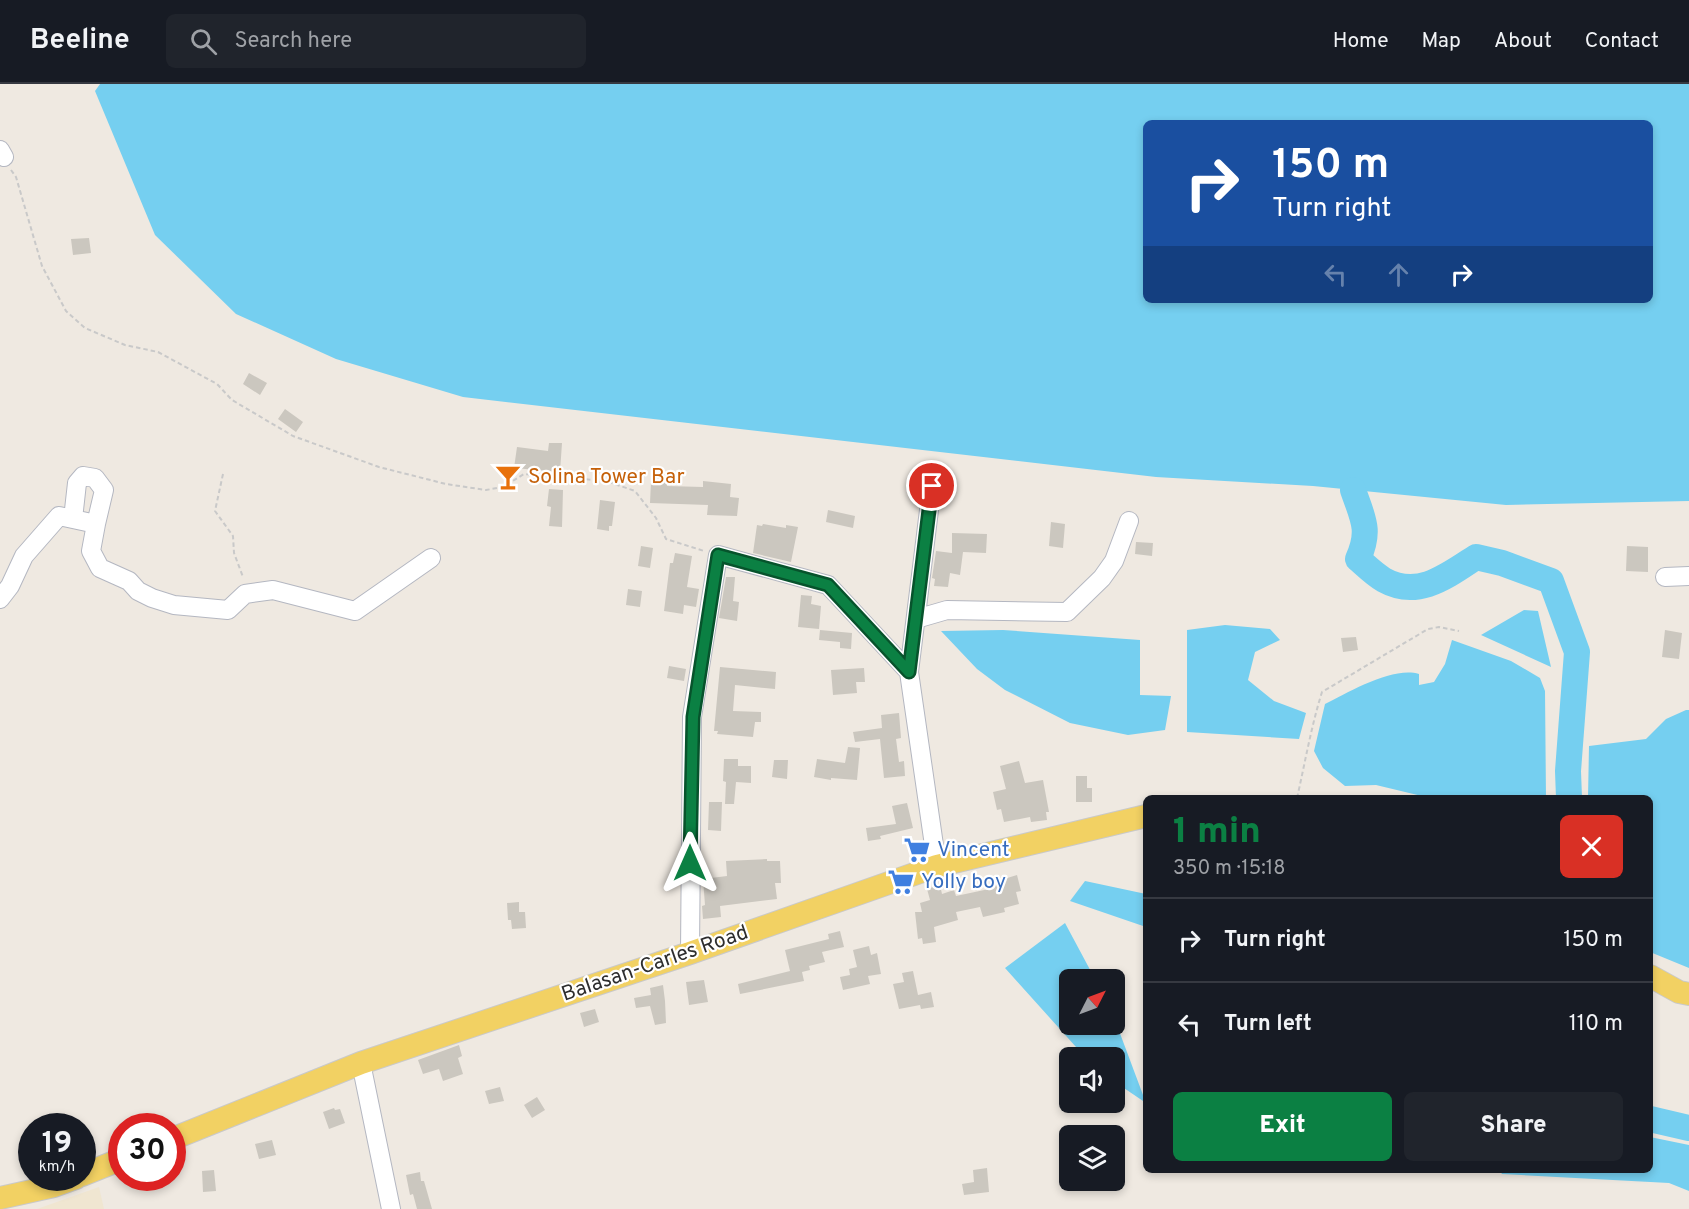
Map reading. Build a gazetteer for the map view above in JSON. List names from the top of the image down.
{
  "streets": {
    "main road": ["Balasan-Carles Road"]
  },
  "places": {
    "bar": ["Solina Tower Bar"],
    "supermarket": ["Vincent", "Yolly boy"]
  },
  "north": "top right",
  "page": {
    "header": "Beeline",
    "search": "Search here",
    "nav": [
      "Home",
      "Map",
      "About",
      "Contact"
    ],
    "turn": ["150 m", "Turn right"],
    "heading": ["1 min", "350 m · 15:18"],
    "list": [
      {
        "name": "Turn right",
        "value": "150 m"
      },
      {
        "name": "Turn left",
        "value": "110 m"
      }
    ],
    "buttons": ["Exit", "Share"],
    "speed": "19 km/h",
    "limit": "30"
  }
}
